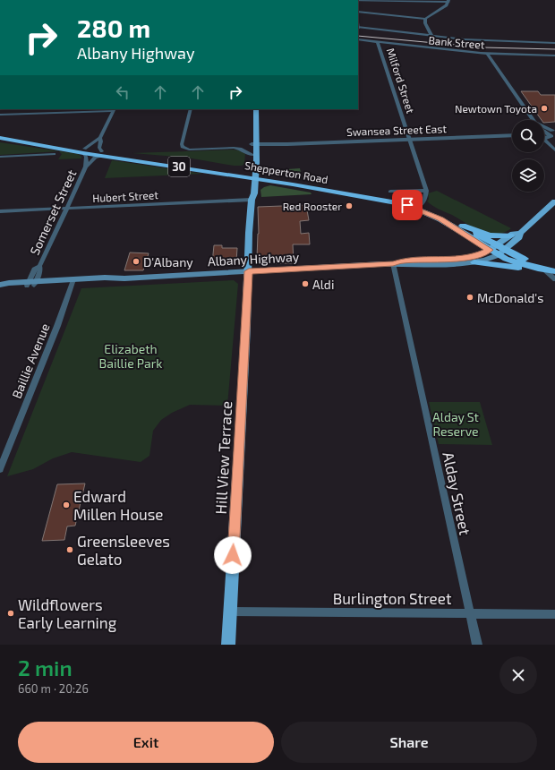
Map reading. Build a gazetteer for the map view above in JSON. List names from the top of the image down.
{
  "streets": {
    "highway": ["30", "Shepperton Road"],
    "main road": ["Albany Highway", "Hill View Terrace"],
    "street": [
      "Bank Street",
      "Milford Street",
      "Swansea Street East",
      "Hubert Street",
      "Somerset Street",
      "Baillie Avenue",
      "Alday Street",
      "Burlington Street"
    ]
  },
  "crossings": [
    ["Bank Street", "Milford Street"],
    ["Milford Street", "Swansea Street East"],
    ["Shepperton Road", "Somerset Street"],
    ["Shepperton Road", "Albany Highway"],
    ["Shepperton Road", "Hill View Terrace"],
    ["Hubert Street", "Somerset Street"],
    ["Hubert Street", "Hill View Terrace"],
    ["Somerset Street", "Albany Highway"],
    ["Albany Highway", "Baillie Avenue"],
    ["Albany Highway", "Hill View Terrace"],
    ["Albany Highway", "Alday Street"],
    ["Hill View Terrace", "Burlington Street"],
    ["Alday Street", "Burlington Street"]
  ],
  "parks": ["Elizabeth Baillie Park", "Alday St Reserve"],
  "places": [
    "Newtown Toyota",
    "Red Rooster",
    "D'Albany",
    "Aldi",
    "McDonald's",
    "Edward Millen House",
    "Greensleeves Gelato",
    "Wildflowers Early Learning"
  ],
  "page": {
    "turn": ["280 m", "Albany Highway"],
    "heading": ["2 min", "660 m · 20:26"],
    "buttons": ["Exit", "Share"]
  }
}
